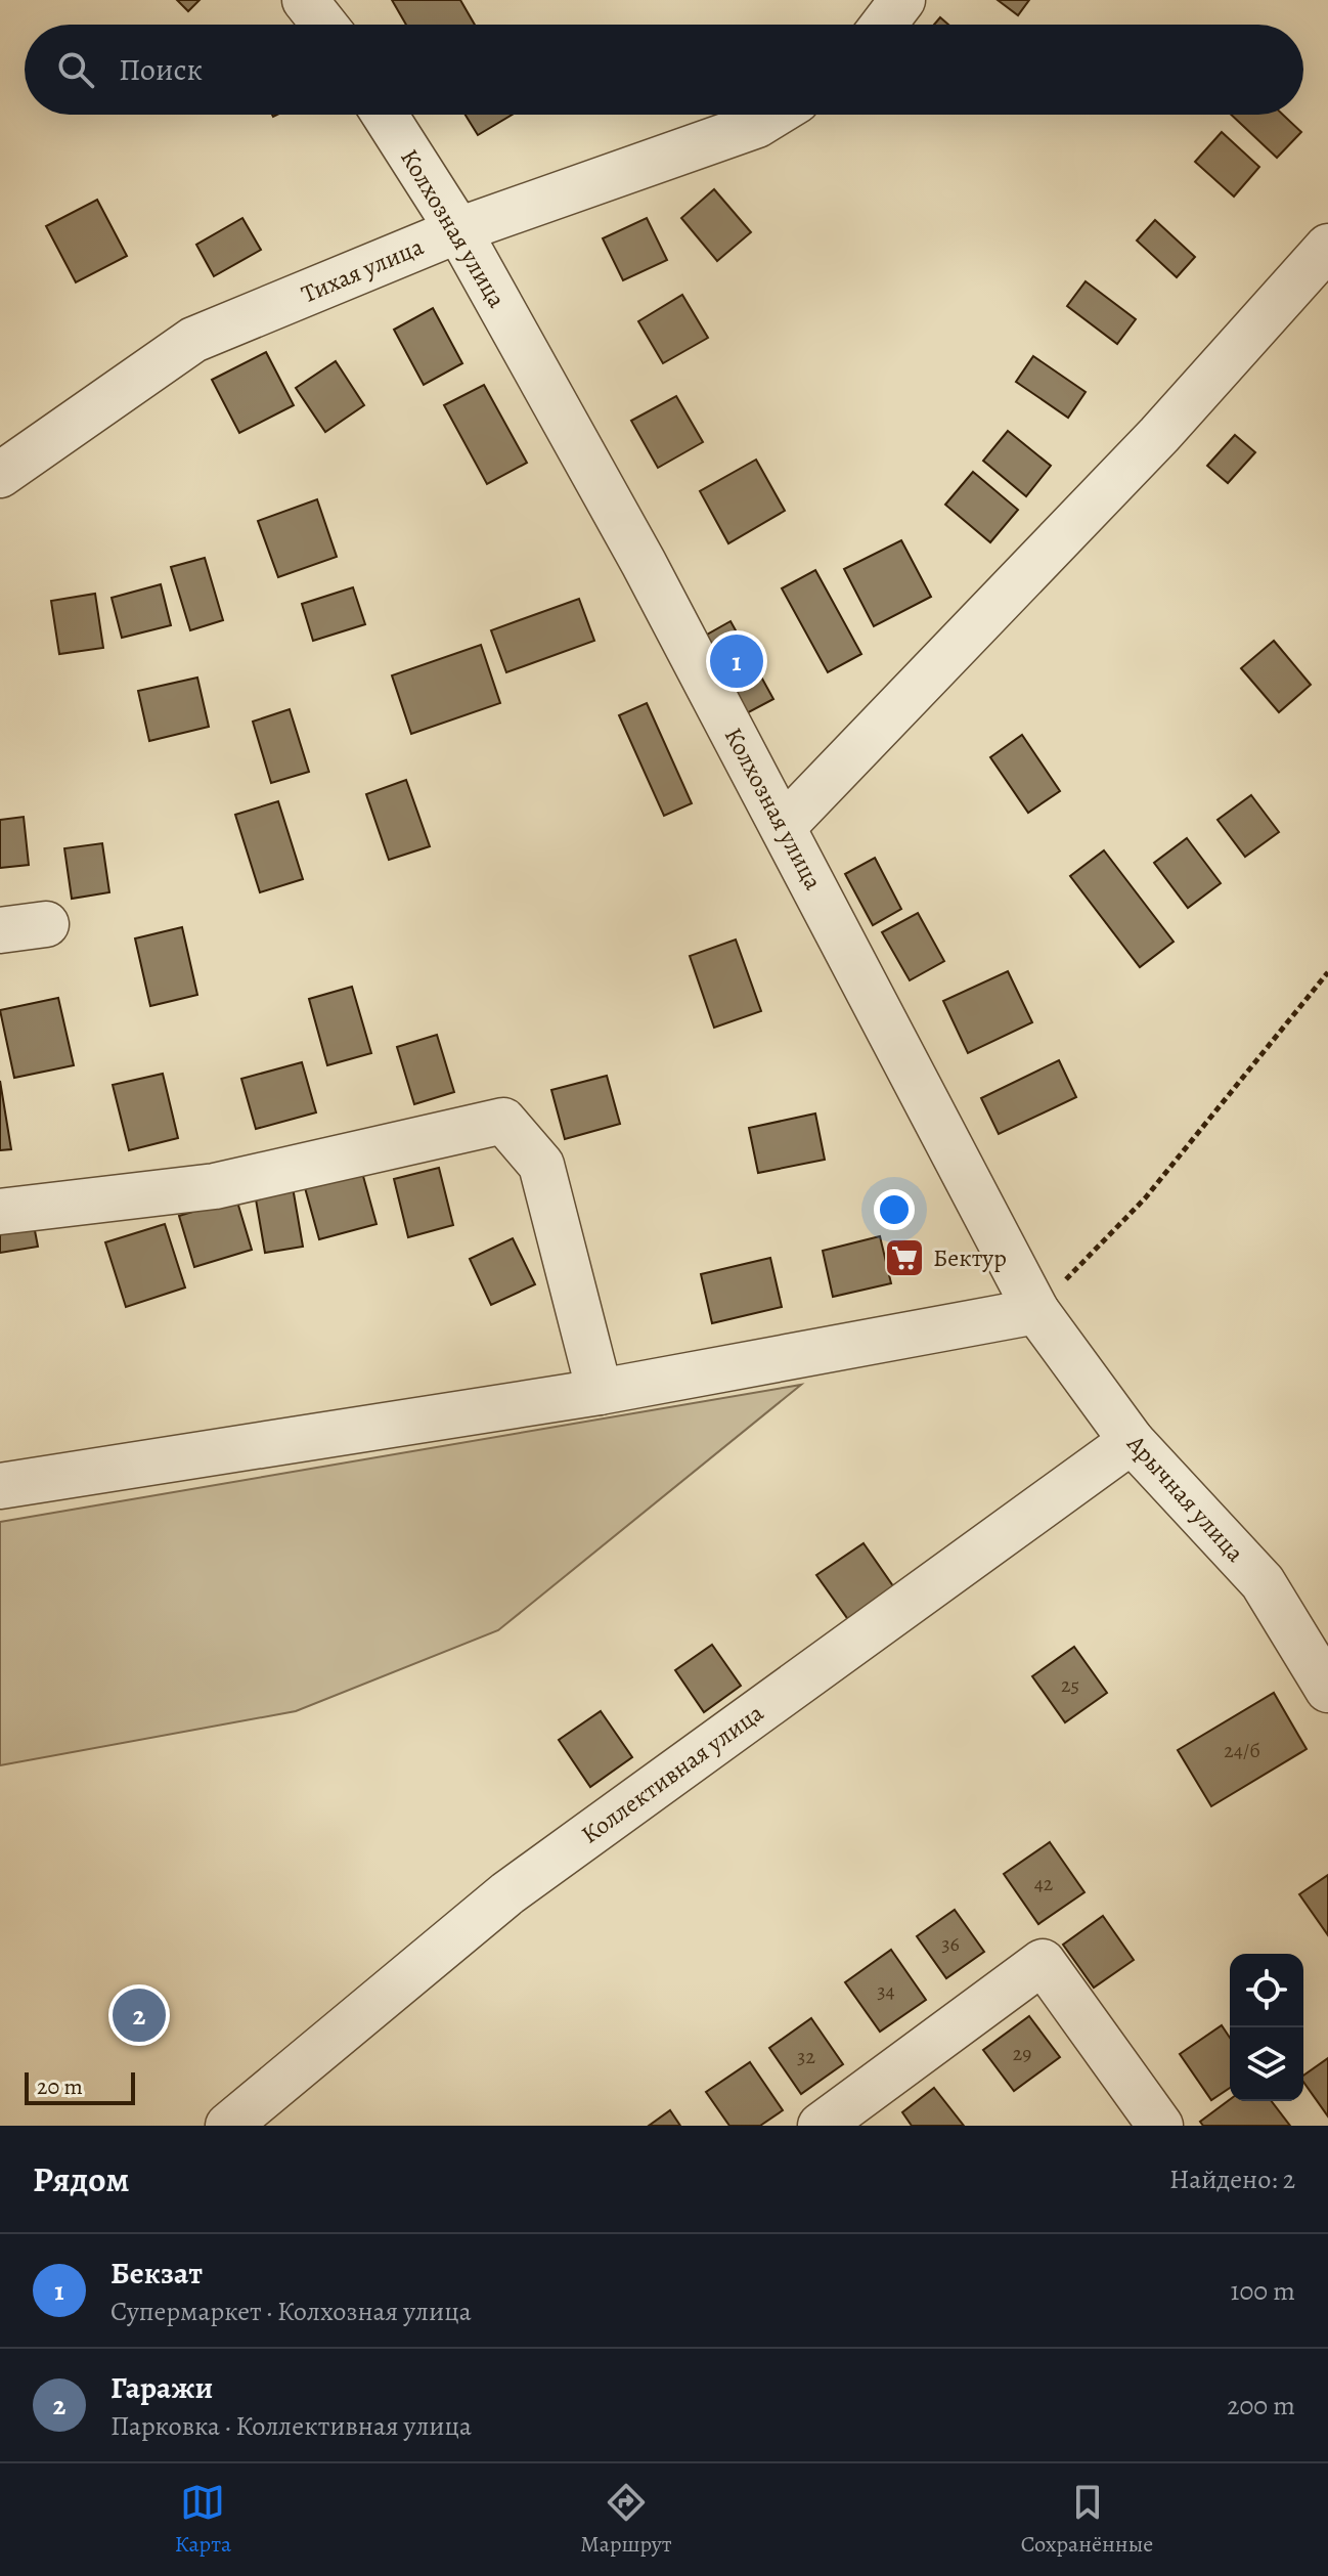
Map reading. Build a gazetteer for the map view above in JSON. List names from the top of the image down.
{
  "streets": {
    "street": [
      "Колхозная улица",
      "Тихая улица",
      "Арычная улица",
      "Коллективная улица"
    ]
  },
  "crossings": [
    ["Колхозная улица", "Тихая улица"],
    ["Колхозная улица", "Арычная улица"],
    ["Арычная улица", "Коллективная улица"]
  ],
  "places": {
    "supermarket": ["Бектур"]
  },
  "house_numbers": [
    "25",
    "24/б",
    "42",
    "36",
    "34",
    "29",
    "32"
  ],
  "scale_bar": "20 m",
  "page": {
    "search": "Поиск",
    "pins": ["1", "2"],
    "scale": "20 m",
    "heading": ["Рядом", "Найдено: 2"],
    "list": [
      {
        "mark": "1",
        "name": "Бекзат",
        "note": "Супермаркет · Колхозная улица",
        "value": "100 m"
      },
      {
        "mark": "2",
        "name": "Гаражи",
        "note": "Парковка · Коллективная улица",
        "value": "200 m"
      }
    ],
    "nav": ["Карта", "Маршрут", "Сохранённые"]
  }
}
